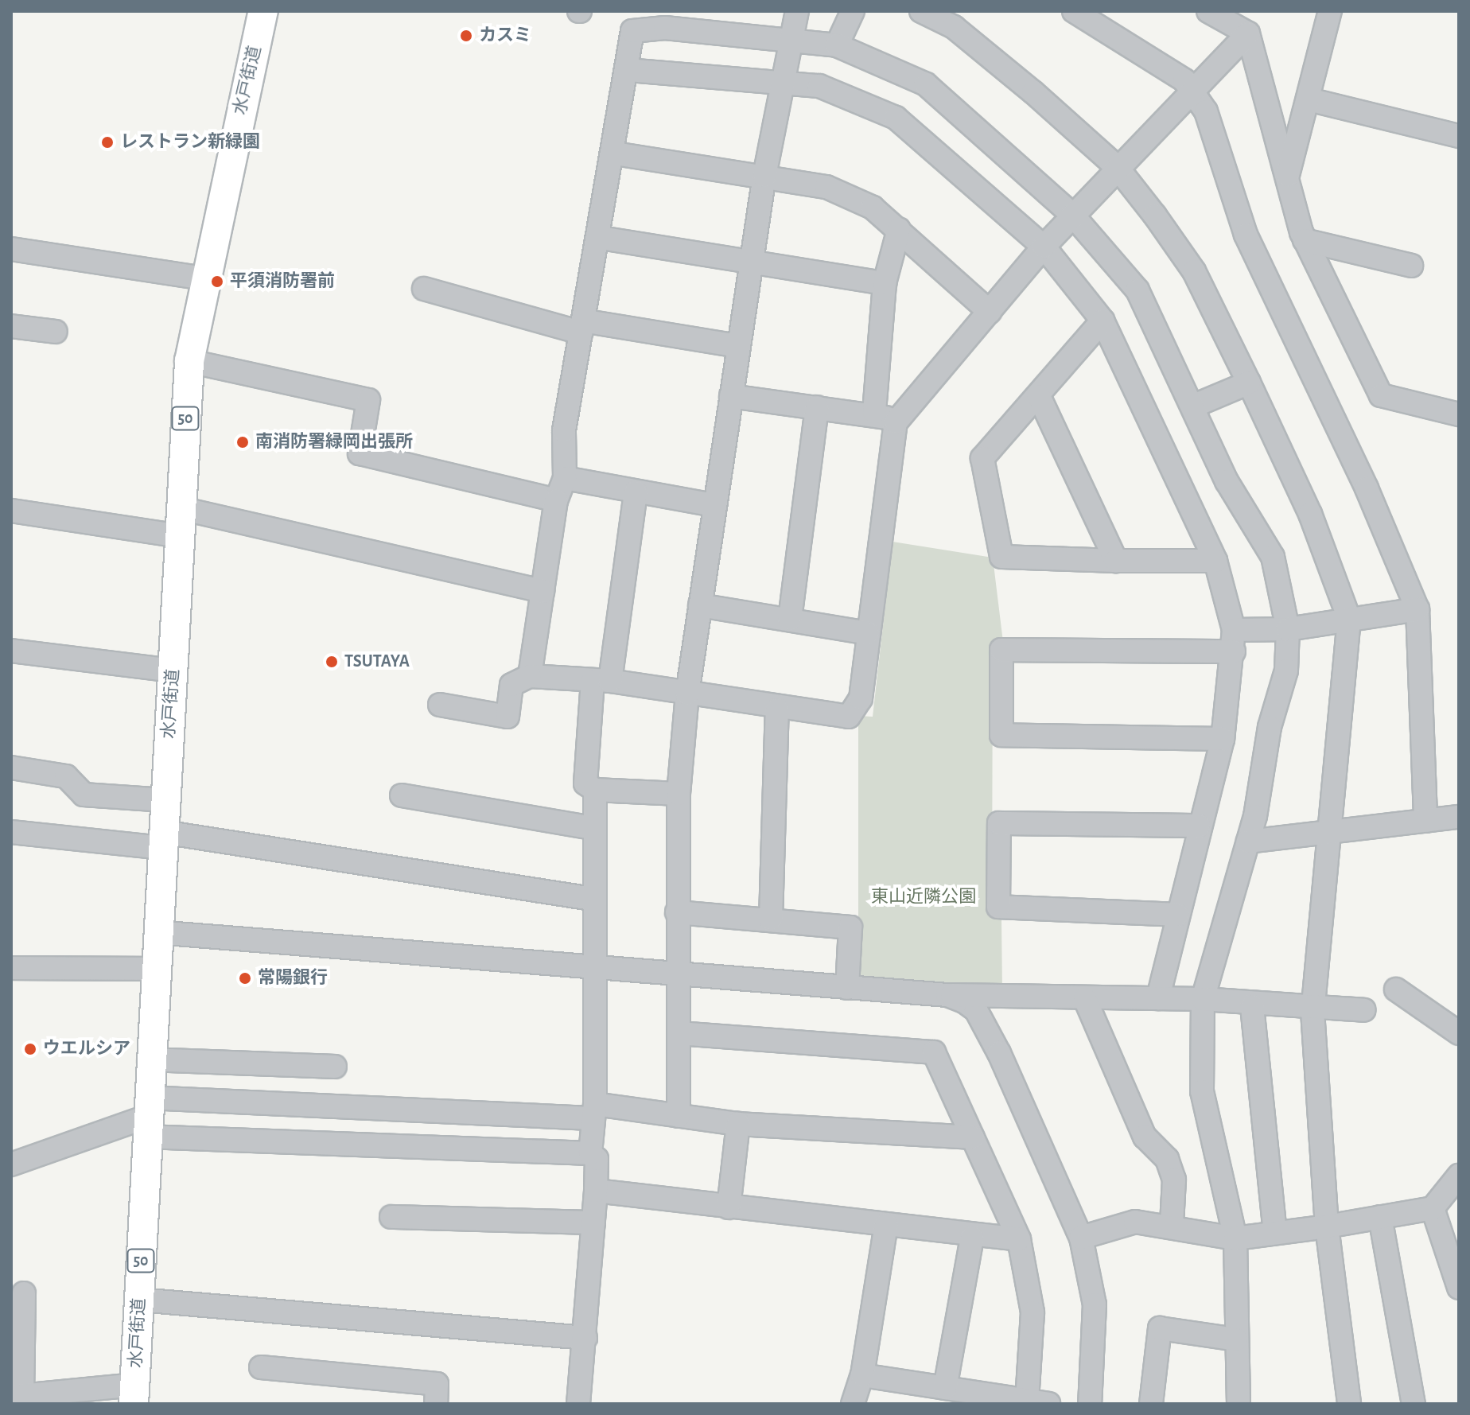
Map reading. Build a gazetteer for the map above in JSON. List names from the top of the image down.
{
  "streets": {
    "main road": ["水戸街道", "50"]
  },
  "parks": ["東山近隣公園"],
  "places": [
    "カスミ",
    "レストラン新緑園",
    "平須消防署前",
    "南消防署緑岡出張所",
    "TSUTAYA",
    "常陽銀行",
    "ウエルシア"
  ]
}
